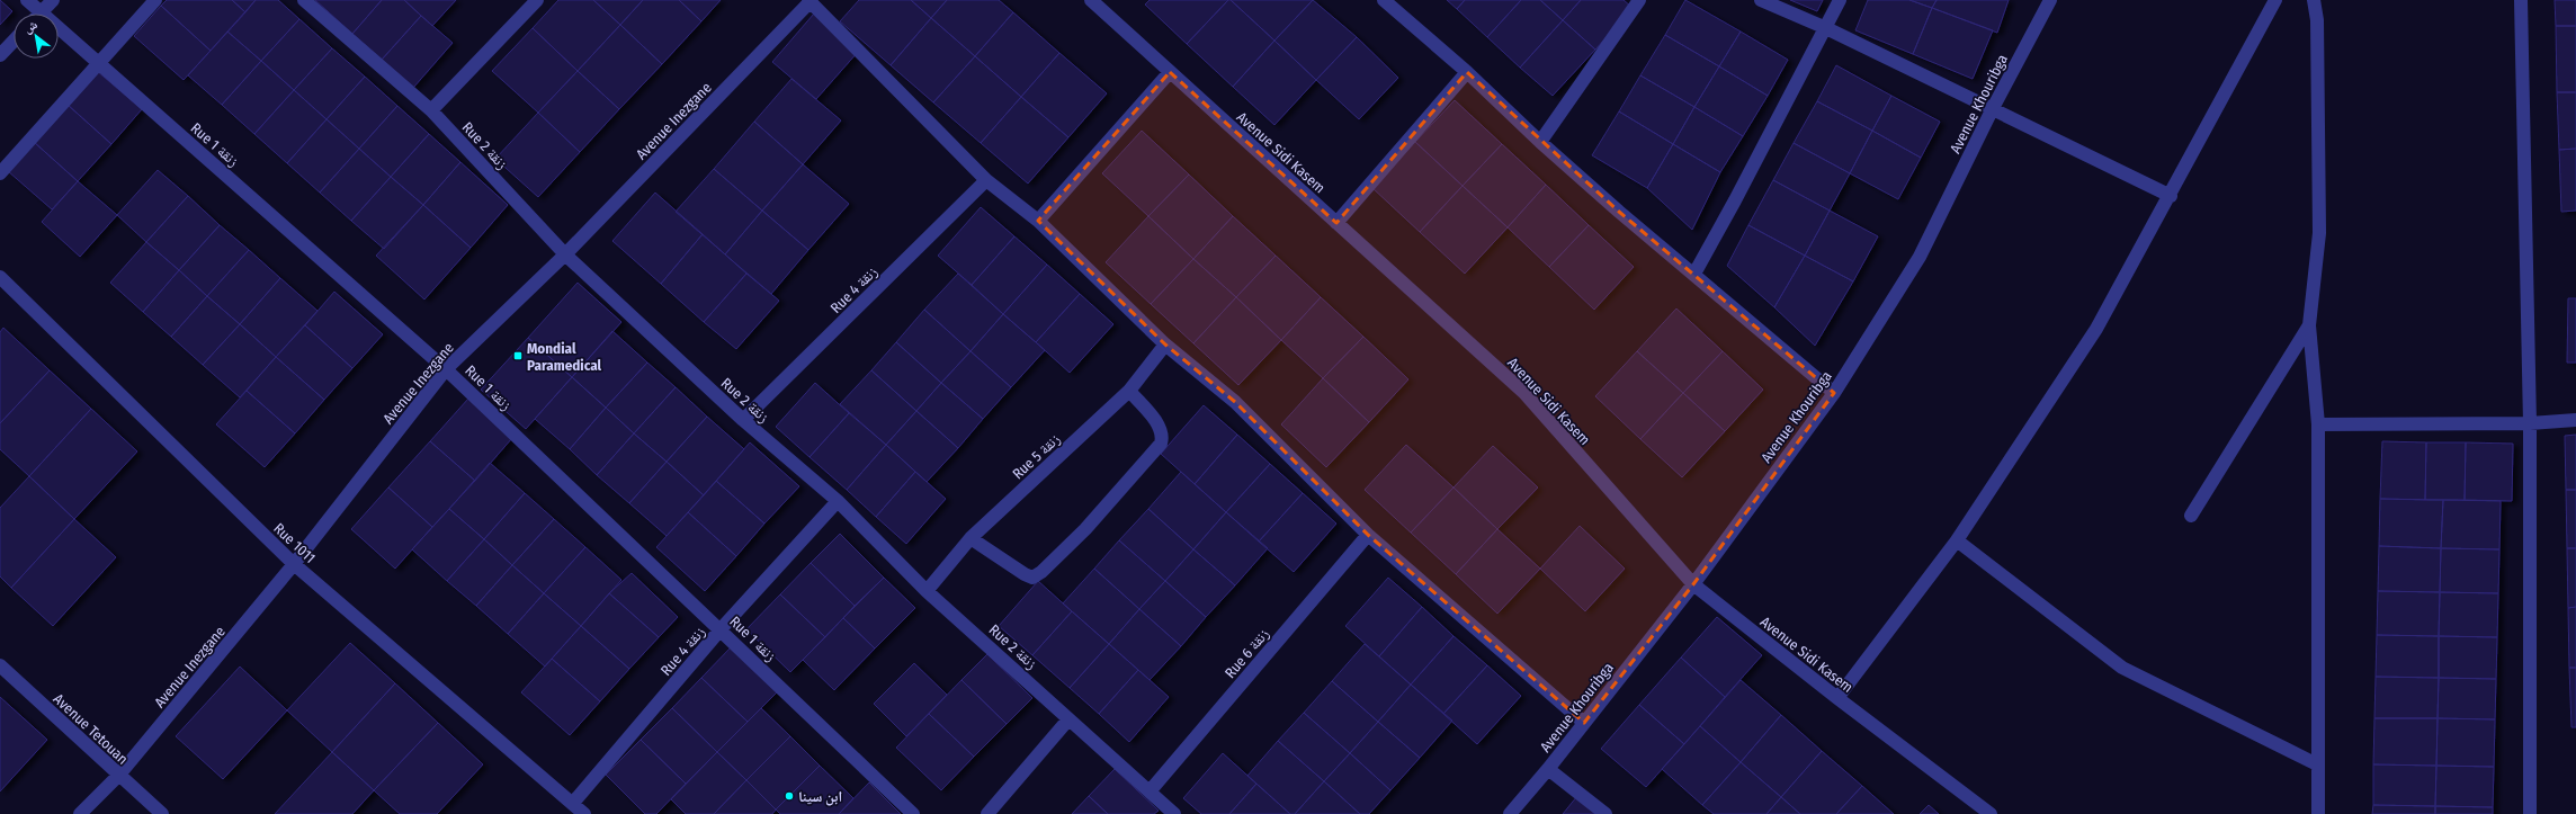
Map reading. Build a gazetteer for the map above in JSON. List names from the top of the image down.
{
  "streets": {
    "street": [
      "Avenue Khouribga",
      "Avenue Inezgane",
      "Rue 1 زنقة",
      "Rue 2 زنقة",
      "Avenue Sidi Kasem",
      "Rue 4 زنقة",
      "Rue 5 زنقة",
      "Rue 1011",
      "Rue 6 زنقة",
      "Avenue Tetouan"
    ]
  },
  "crossings": [
    ["Avenue Khouribga", "Avenue Sidi Kasem"],
    ["Avenue Inezgane", "Rue 1 زنقة"],
    ["Avenue Inezgane", "Rue 2 زنقة"],
    ["Avenue Inezgane", "Rue 1011"],
    ["Avenue Inezgane", "Avenue Tetouan"],
    ["Rue 1 زنقة", "Rue 4 زنقة"],
    ["Rue 2 زنقة", "Rue 4 زنقة"],
    ["Rue 2 زنقة", "Rue 5 زنقة"],
    ["Rue 2 زنقة", "Rue 6 زنقة"],
    ["Rue 4 زنقة", "Rue 1011"]
  ],
  "places": {
    "transit": ["Mondial Paramedical"],
    "other": ["ابن سينا"]
  },
  "north": "top left"
}
